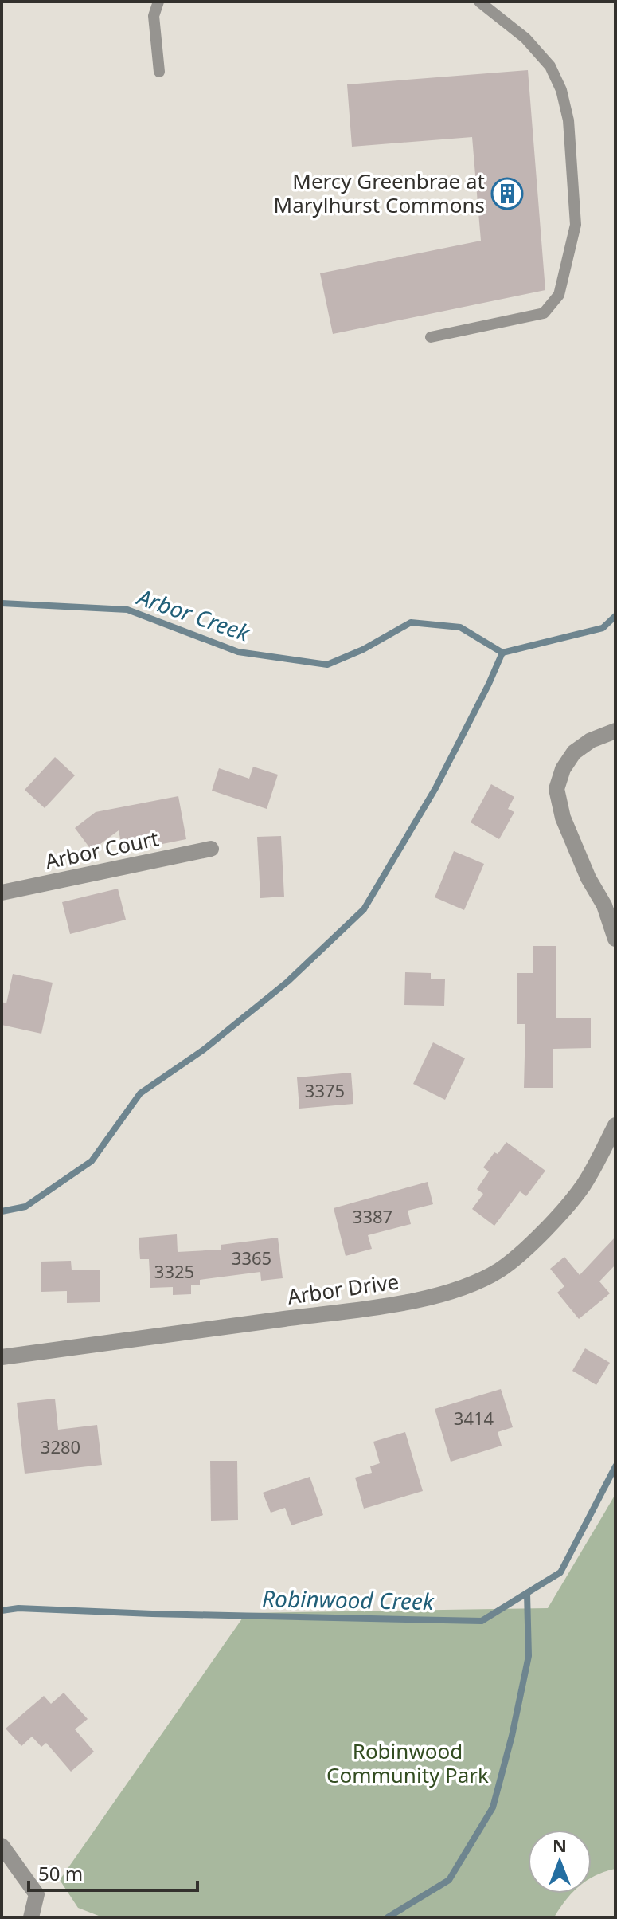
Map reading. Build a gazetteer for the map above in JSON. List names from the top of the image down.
{
  "streets": {
    "street": ["Arbor Court", "Arbor Drive"]
  },
  "water": ["Arbor Creek", "Robinwood Creek"],
  "parks": ["Robinwood Community Park"],
  "places": {
    "building": ["Mercy Greenbrae at Marylhurst Commons"]
  },
  "house_numbers": [
    "3375",
    "3387",
    "3365",
    "3325",
    "3414",
    "3280"
  ],
  "scale_bar": "50 m",
  "north": "top"
}
